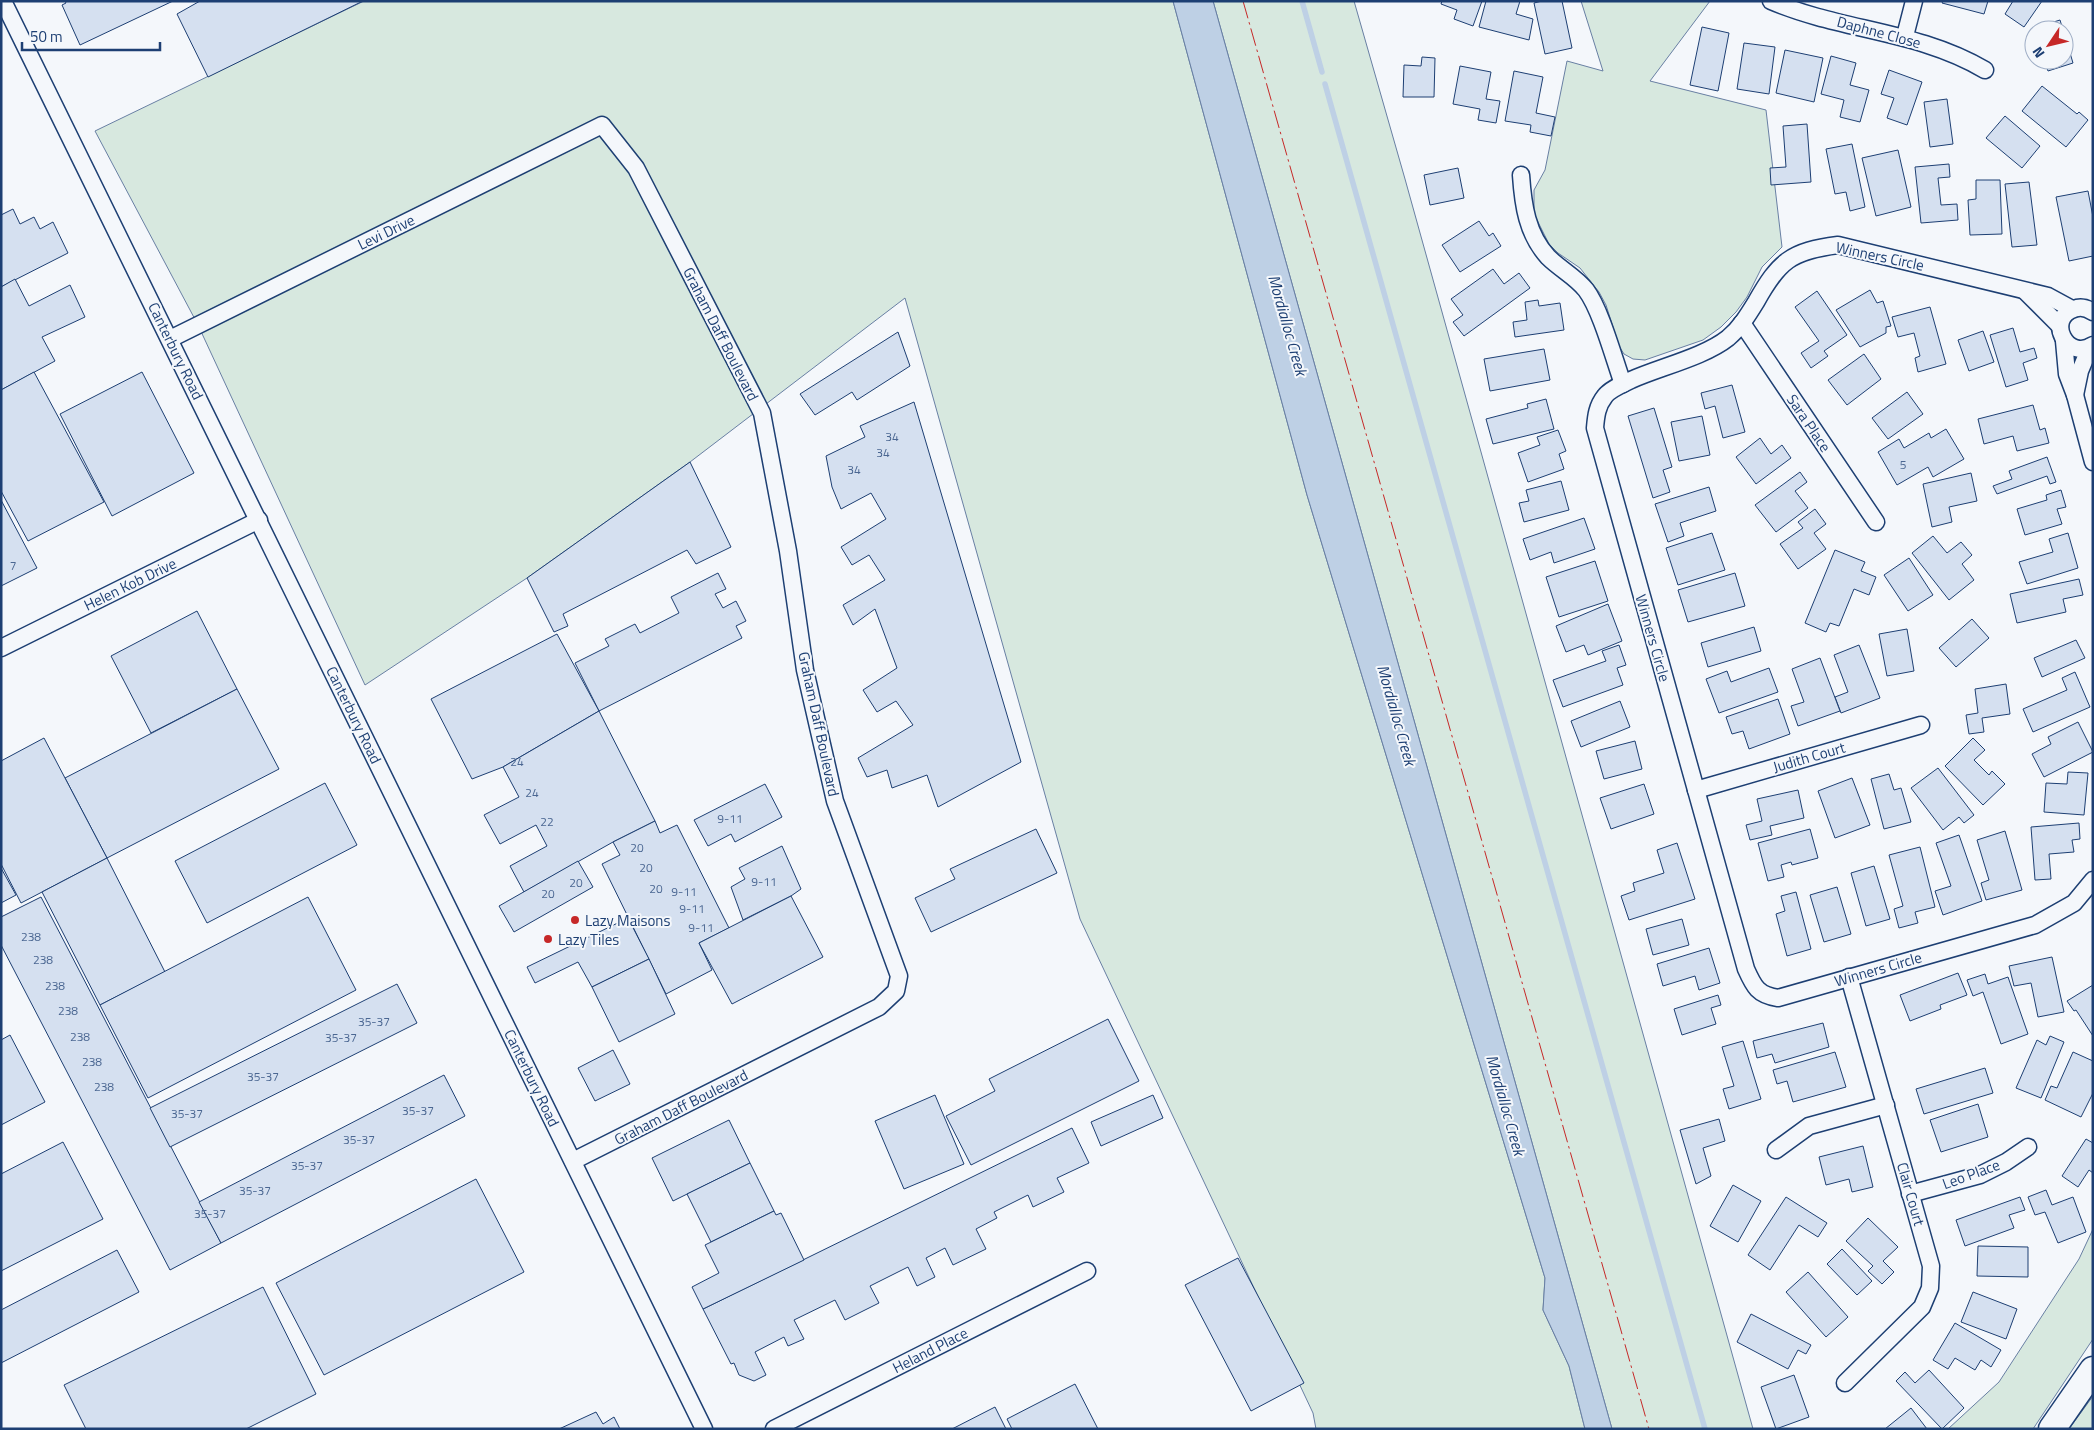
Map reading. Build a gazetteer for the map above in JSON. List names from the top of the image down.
{
  "streets": {
    "street": [
      "Daphne Close",
      "Levi Drive",
      "Winners Circle",
      "Graham Daff Boulevard",
      "Canterbury Road",
      "Sara Place",
      "Helen Kob Drive",
      "Judith Court",
      "Leo Place",
      "Clair Court",
      "Heland Place"
    ]
  },
  "crossings": [
    ["Levi Drive", "Graham Daff Boulevard"],
    ["Levi Drive", "Canterbury Road"],
    ["Winners Circle", "Sara Place"],
    ["Winners Circle", "Judith Court"],
    ["Winners Circle", "Clair Court"],
    ["Graham Daff Boulevard", "Canterbury Road"],
    ["Canterbury Road", "Helen Kob Drive"],
    ["Leo Place", "Clair Court"]
  ],
  "water": ["Mordialloc Creek"],
  "places": ["Lazy Maisons", "Lazy Tiles"],
  "house_numbers": [
    "34",
    "34",
    "5",
    "34",
    "7",
    "24",
    "24",
    "9-11",
    "22",
    "20",
    "20",
    "9-11",
    "20",
    "20",
    "9-11",
    "20",
    "9-11",
    "9-11",
    "238",
    "238",
    "238",
    "238",
    "35-37",
    "238",
    "35-37",
    "238",
    "35-37",
    "238",
    "35-37",
    "35-37",
    "35-37",
    "35-37",
    "35-37",
    "35-37"
  ],
  "scale_bar": "50 m",
  "north": "bottom left"
}
